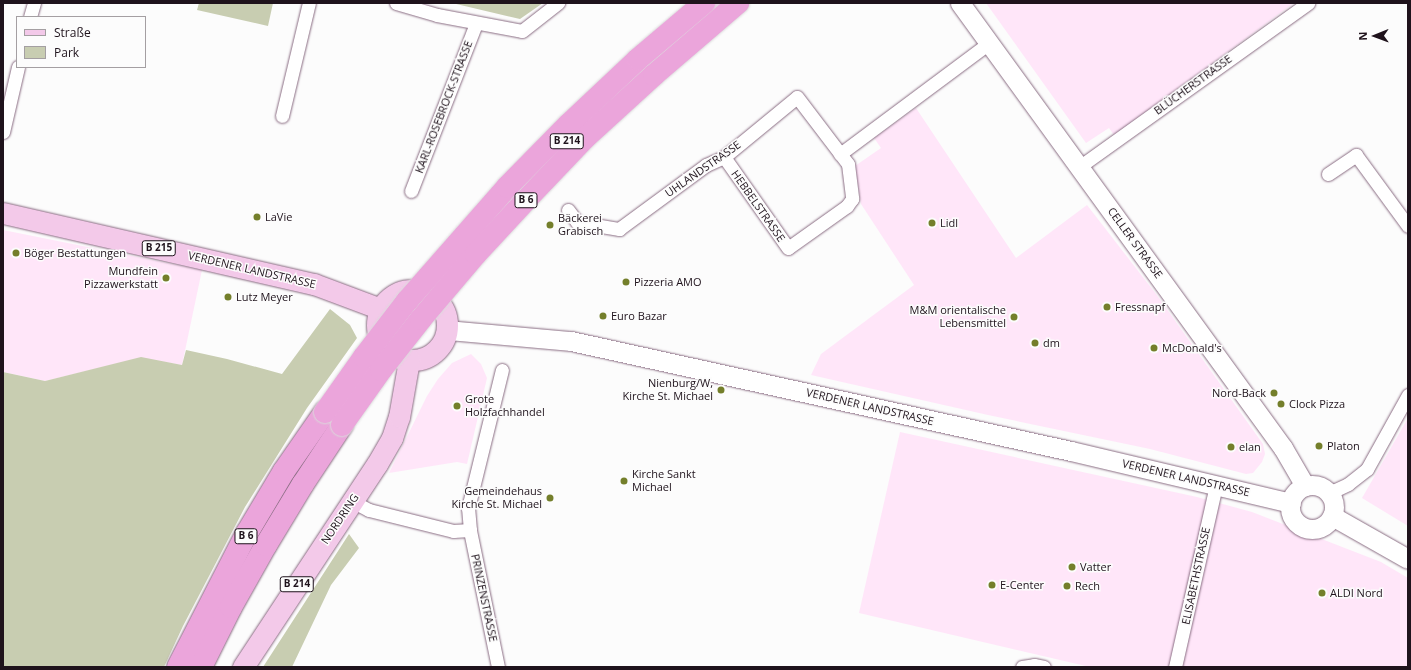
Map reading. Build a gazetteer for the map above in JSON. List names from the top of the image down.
{
  "streets": {
    "highway": ["B 6"],
    "main road": [
      "B 214",
      "CELLER STRASSE",
      "B 215",
      "VERDENER LANDSTRASSE",
      "NORDRING"
    ],
    "street": [
      "BLÜCHERSTRASSE",
      "KARL-ROSEBROCK-STRASSE",
      "UHLANDSTRASSE",
      "HEBBELSTRASSE",
      "ELISABETHSTRASSE",
      "PRINZENSTRASSE"
    ]
  },
  "crossings": [
    ["BLÜCHERSTRASSE", "CELLER STRASSE"],
    ["B 214", "VERDENER LANDSTRASSE"],
    ["B 214", "NORDRING"],
    ["UHLANDSTRASSE", "HEBBELSTRASSE"],
    ["CELLER STRASSE", "VERDENER LANDSTRASSE"],
    ["VERDENER LANDSTRASSE", "NORDRING"],
    ["VERDENER LANDSTRASSE", "ELISABETHSTRASSE"]
  ],
  "places": [
    "LaVie",
    "Lidl",
    "Bäckerei Grabisch",
    "Böger Bestattungen",
    "Mundfein Pizzawerkstatt",
    "Pizzeria AMO",
    "Lutz Meyer",
    "Fressnapf",
    "Euro Bazar",
    "M&M orientalische Lebensmittel",
    "dm",
    "McDonald's",
    "Nienburg/W, Kirche St. Michael",
    "Nord-Back",
    "Clock Pizza",
    "Grote Holzfachhandel",
    "Platon",
    "elan",
    "Kirche Sankt Michael",
    "Gemeindehaus Kirche St. Michael",
    "Vatter",
    "E-Center",
    "Rech",
    "ALDI Nord"
  ],
  "legend": ["Straße", "Park"],
  "north": "left"
}
